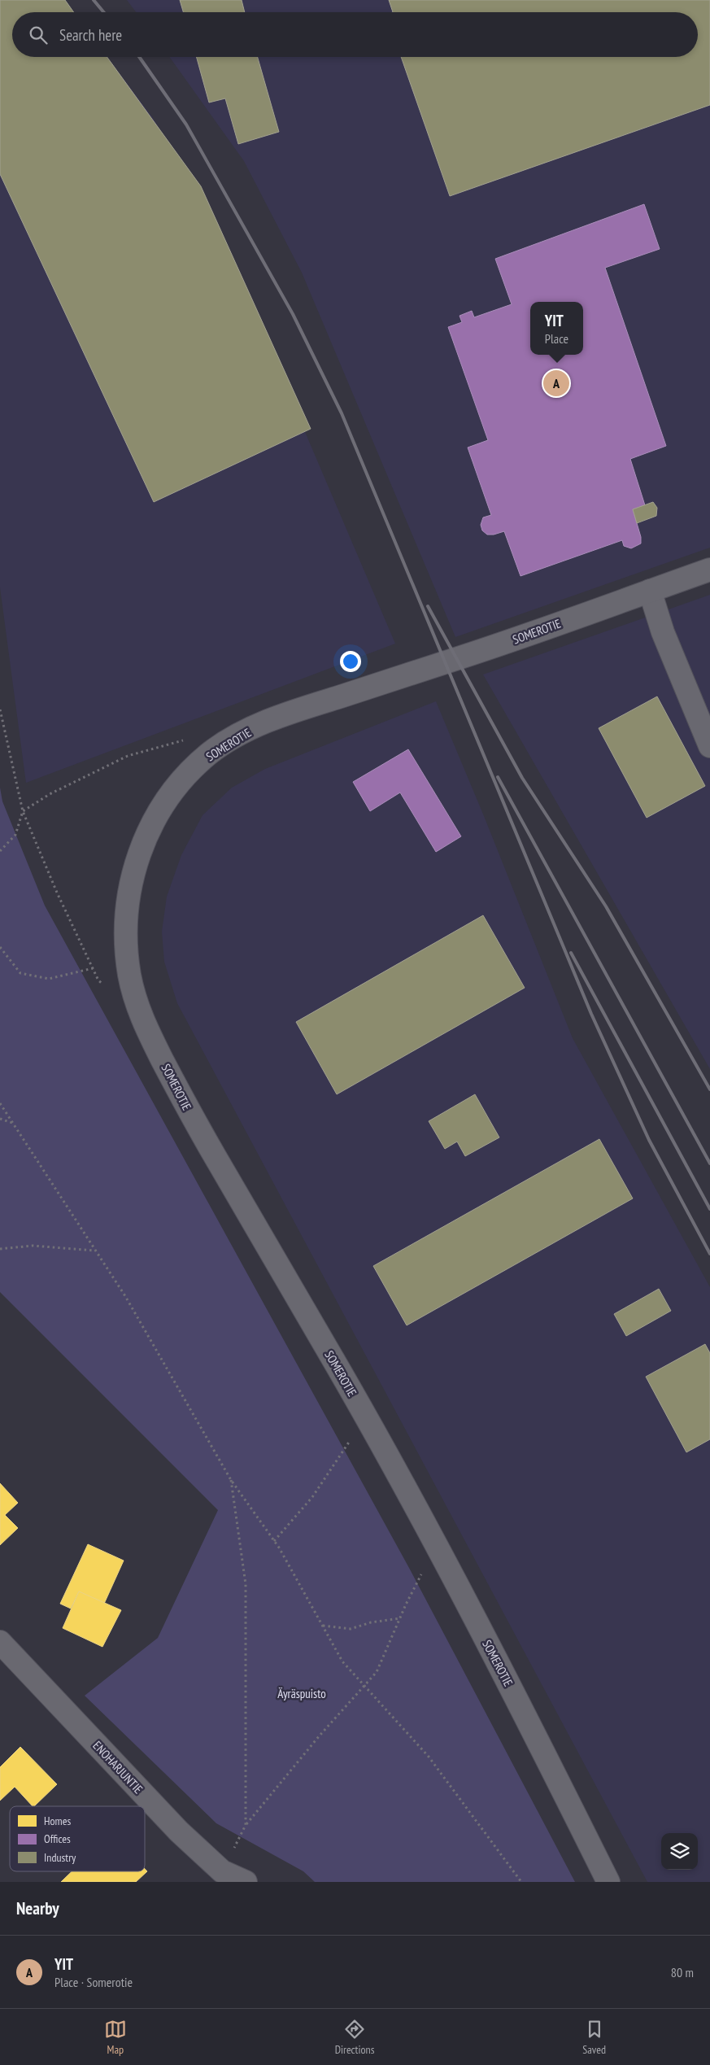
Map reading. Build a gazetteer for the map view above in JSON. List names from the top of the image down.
{
  "streets": {
    "street": ["SOMEROTIE", "ENOHARJUNTIE"]
  },
  "parks": ["Äyräspuisto"],
  "legend": ["Homes", "Offices", "Industry"],
  "page": {
    "search": "Search here",
    "popup": ["YIT", "Place"],
    "pins": "A",
    "heading": "Nearby",
    "list": [
      {
        "mark": "A",
        "name": "YIT",
        "note": "Place · Somerotie",
        "value": "80 m"
      }
    ],
    "nav": ["Map", "Directions", "Saved"]
  }
}
